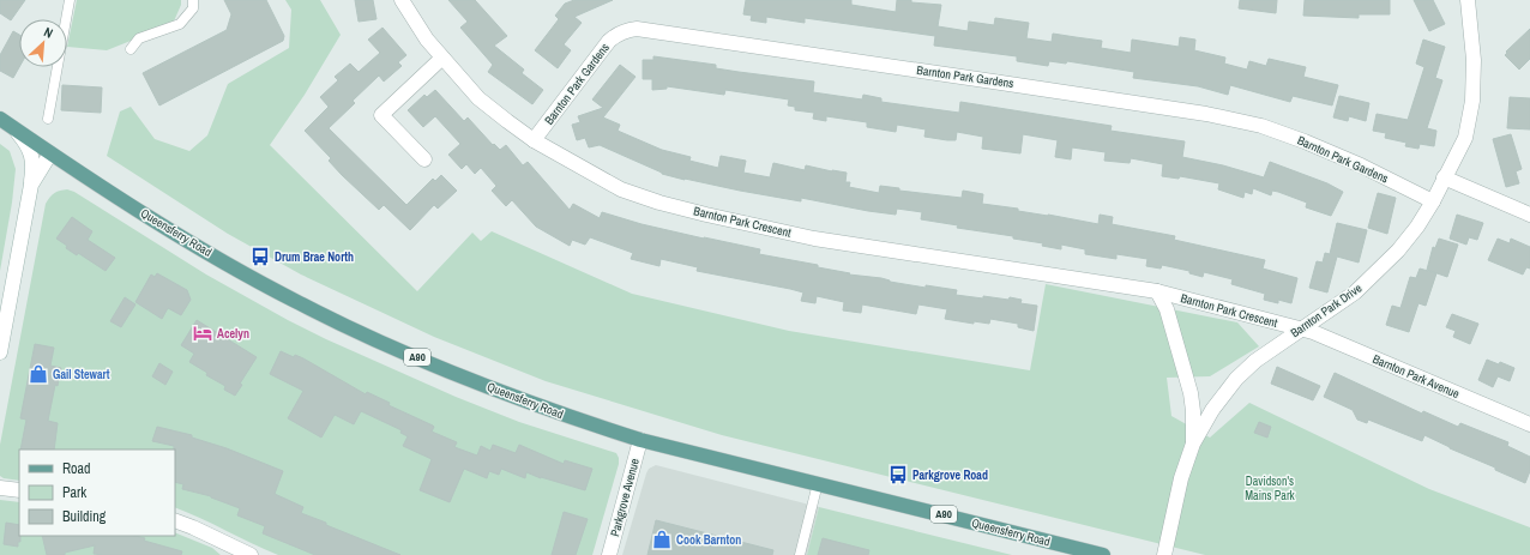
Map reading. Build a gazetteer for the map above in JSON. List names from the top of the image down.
{
  "streets": {
    "main road": ["Queensferry Road", "A90"],
    "street": [
      "Barnton Park Gardens",
      "Barnton Park Crescent",
      "Barnton Park Drive",
      "Barnton Park Avenue",
      "Parkgrove Avenue"
    ]
  },
  "crossings": [
    ["Barnton Park Gardens", "Barnton Park Crescent"],
    ["Barnton Park Gardens", "Barnton Park Drive"],
    ["Barnton Park Crescent", "Barnton Park Drive"],
    ["Barnton Park Crescent", "Barnton Park Avenue"],
    ["Queensferry Road", "Parkgrove Avenue"],
    ["Barnton Park Drive", "Barnton Park Avenue"]
  ],
  "parks": ["Davidson's Mains Park"],
  "places": {
    "bus stop": ["Drum Brae North", "Parkgrove Road"],
    "hotel": ["Acelyn"],
    "shop": ["Gail Stewart", "Cook Barnton"]
  },
  "legend": ["Road", "Park", "Building"],
  "north": "top right"
}
